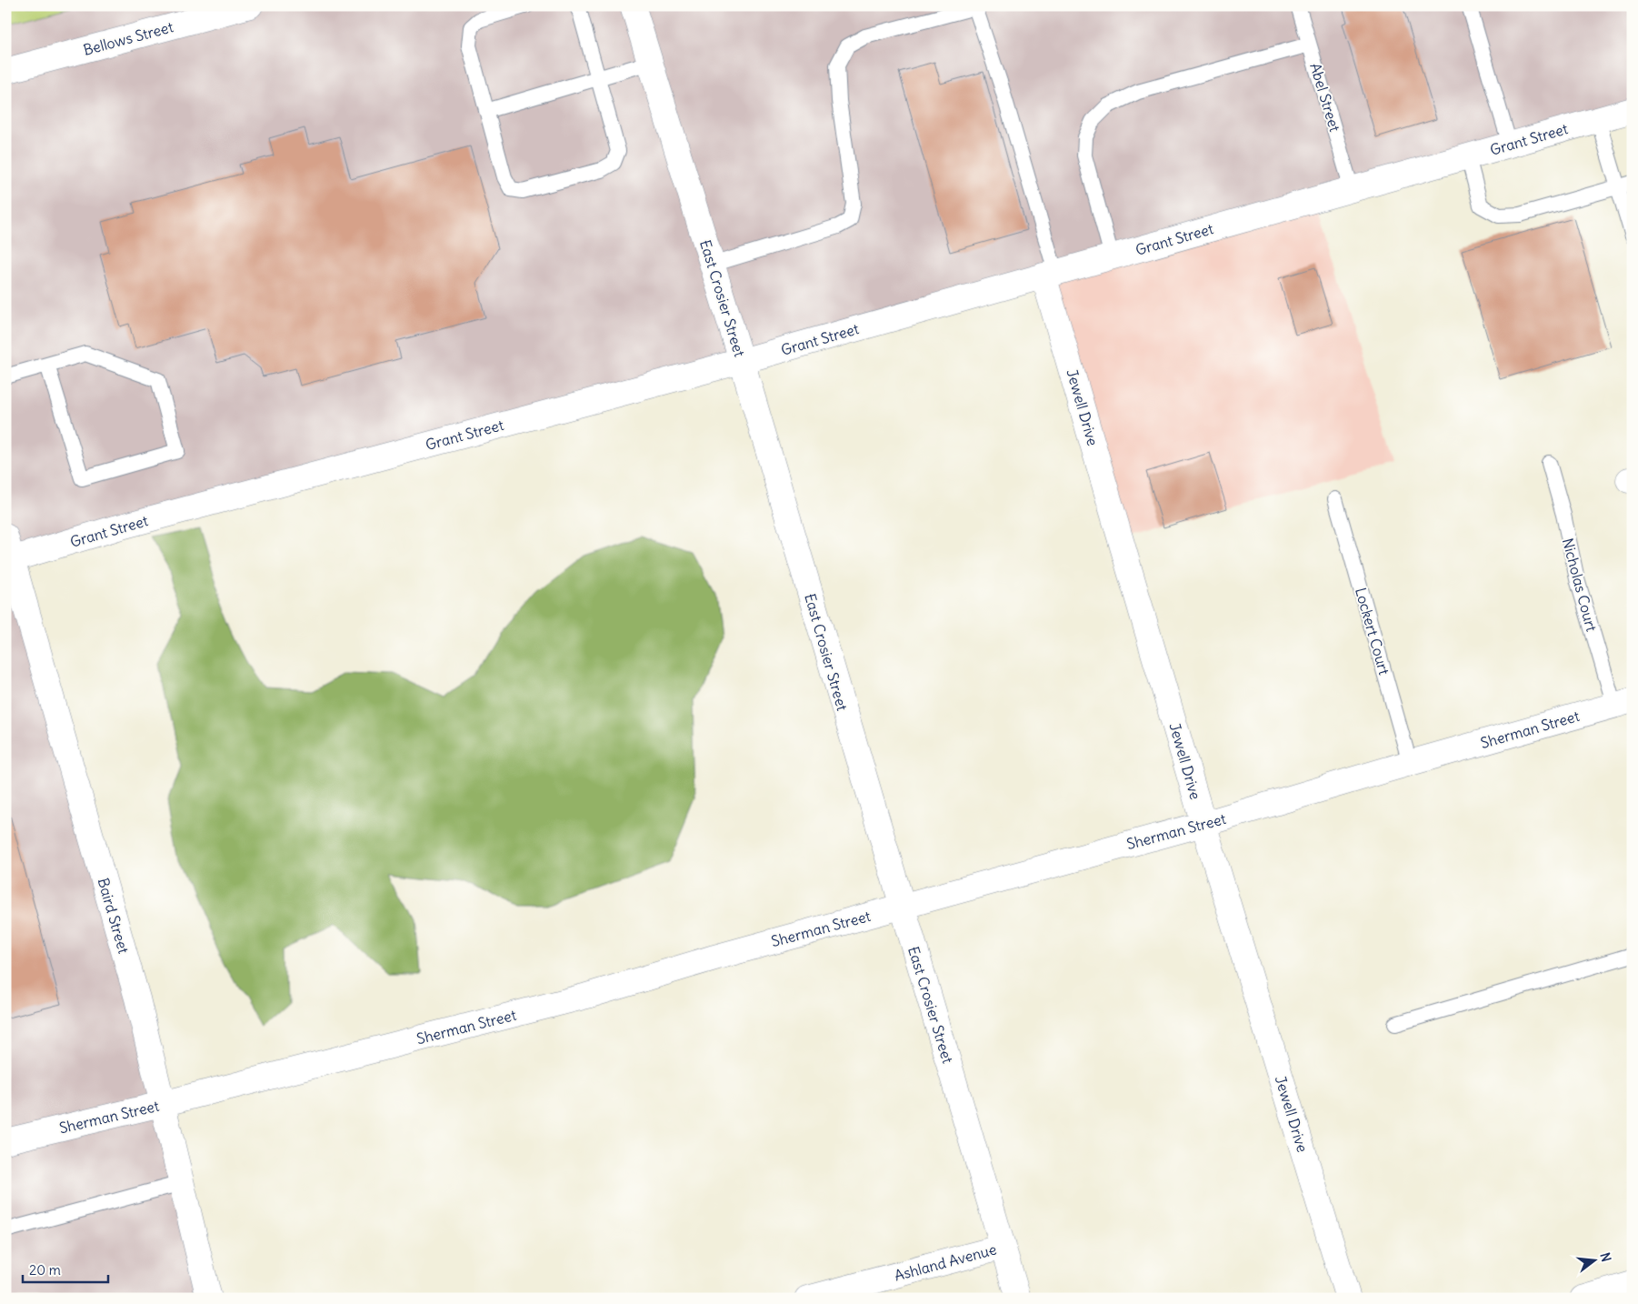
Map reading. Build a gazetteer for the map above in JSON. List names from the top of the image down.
{
  "streets": {
    "street": [
      "Bellows Street",
      "Grant Street",
      "East Crosier Street",
      "Jewell Drive",
      "Sherman Street",
      "Baird Street",
      "Ashland Avenue"
    ],
    "lane": ["Abel Street", "Nicholas Court", "Lockert Court"]
  },
  "crossings": [
    ["Abel Street", "Grant Street"],
    ["Grant Street", "East Crosier Street"],
    ["Grant Street", "Jewell Drive"],
    ["Grant Street", "Baird Street"],
    ["East Crosier Street", "Sherman Street"],
    ["East Crosier Street", "Ashland Avenue"],
    ["Jewell Drive", "Sherman Street"],
    ["Nicholas Court", "Sherman Street"],
    ["Lockert Court", "Sherman Street"],
    ["Sherman Street", "Baird Street"]
  ],
  "scale_bar": "20 m",
  "north": "right"
}
